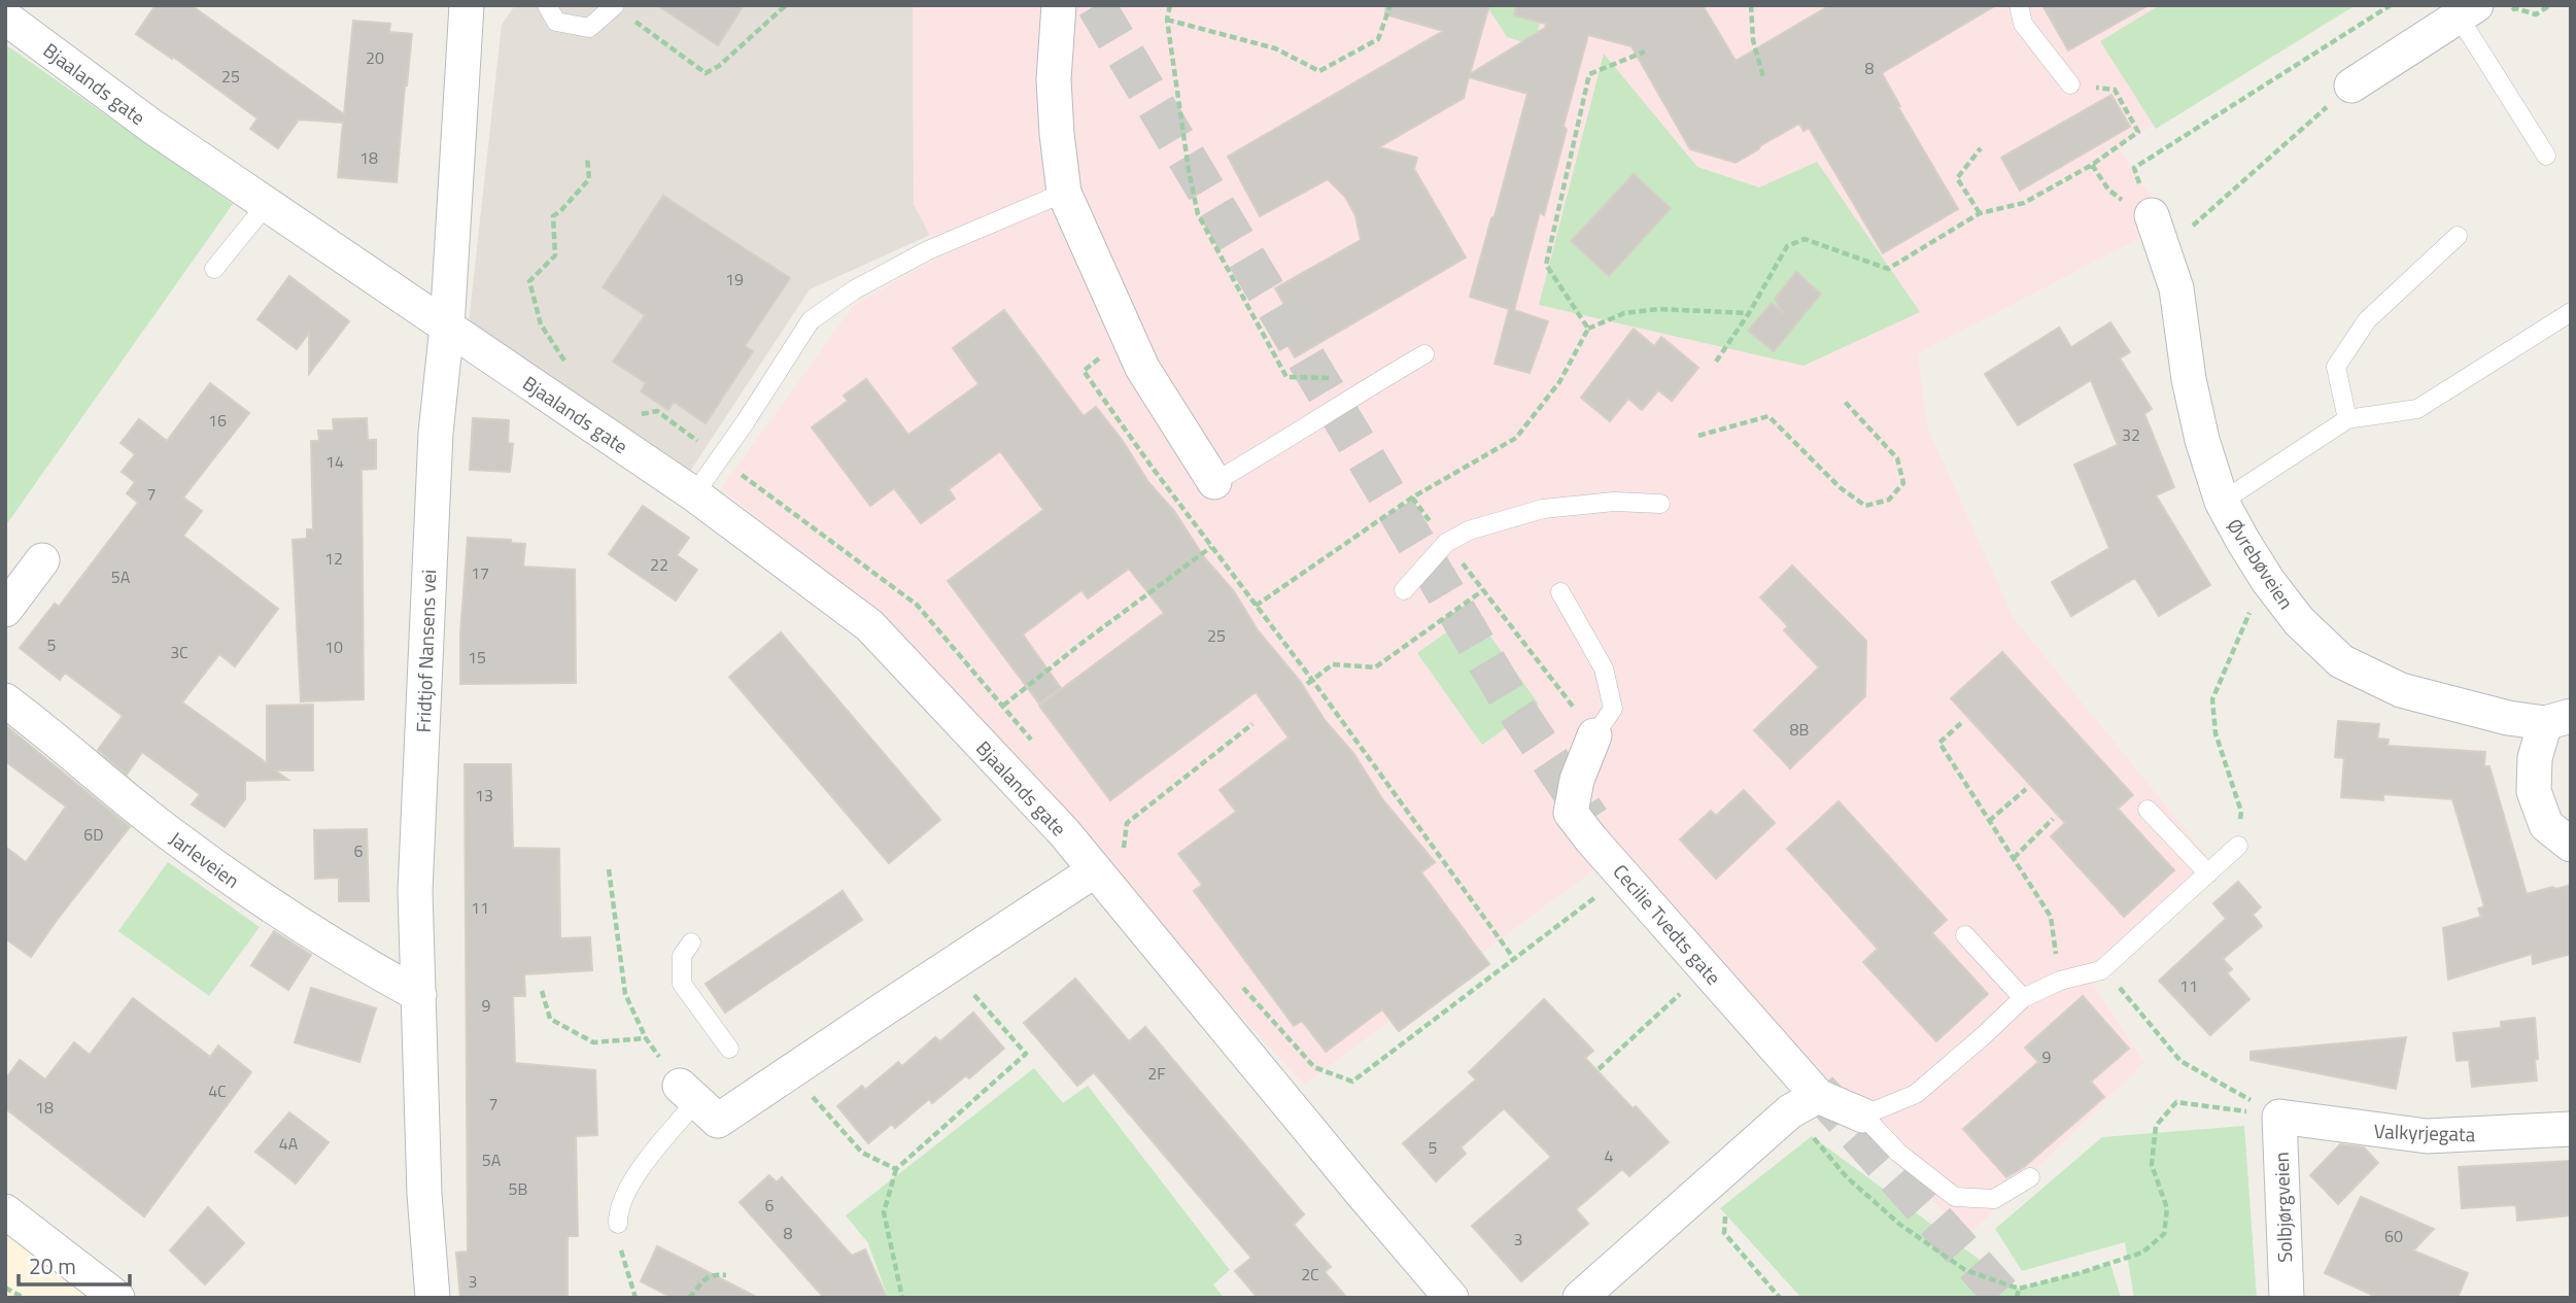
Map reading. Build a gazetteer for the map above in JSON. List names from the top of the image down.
{
  "streets": {
    "street": [
      "Bjaalands gate",
      "Øvrebøveien",
      "Fridtjof Nansens vei",
      "Jarleveien",
      "Cecilie Tvedts gate",
      "Valkyrjegata",
      "Solbjørgveien"
    ]
  },
  "crossings": [
    ["Bjaalands gate", "Fridtjof Nansens vei"],
    ["Fridtjof Nansens vei", "Jarleveien"],
    ["Valkyrjegata", "Solbjørgveien"]
  ],
  "house_numbers": [
    "20",
    "8",
    "25",
    "18",
    "19",
    "16",
    "32",
    "14",
    "7",
    "12",
    "22",
    "17",
    "5A",
    "25",
    "5",
    "10",
    "3C",
    "15",
    "8B",
    "13",
    "6D",
    "6",
    "11",
    "11",
    "9",
    "9",
    "2F",
    "4C",
    "7",
    "18",
    "4A",
    "5",
    "4",
    "5A",
    "5B",
    "6",
    "8",
    "60",
    "3",
    "2C",
    "3"
  ],
  "scale_bar": "20 m"
}
